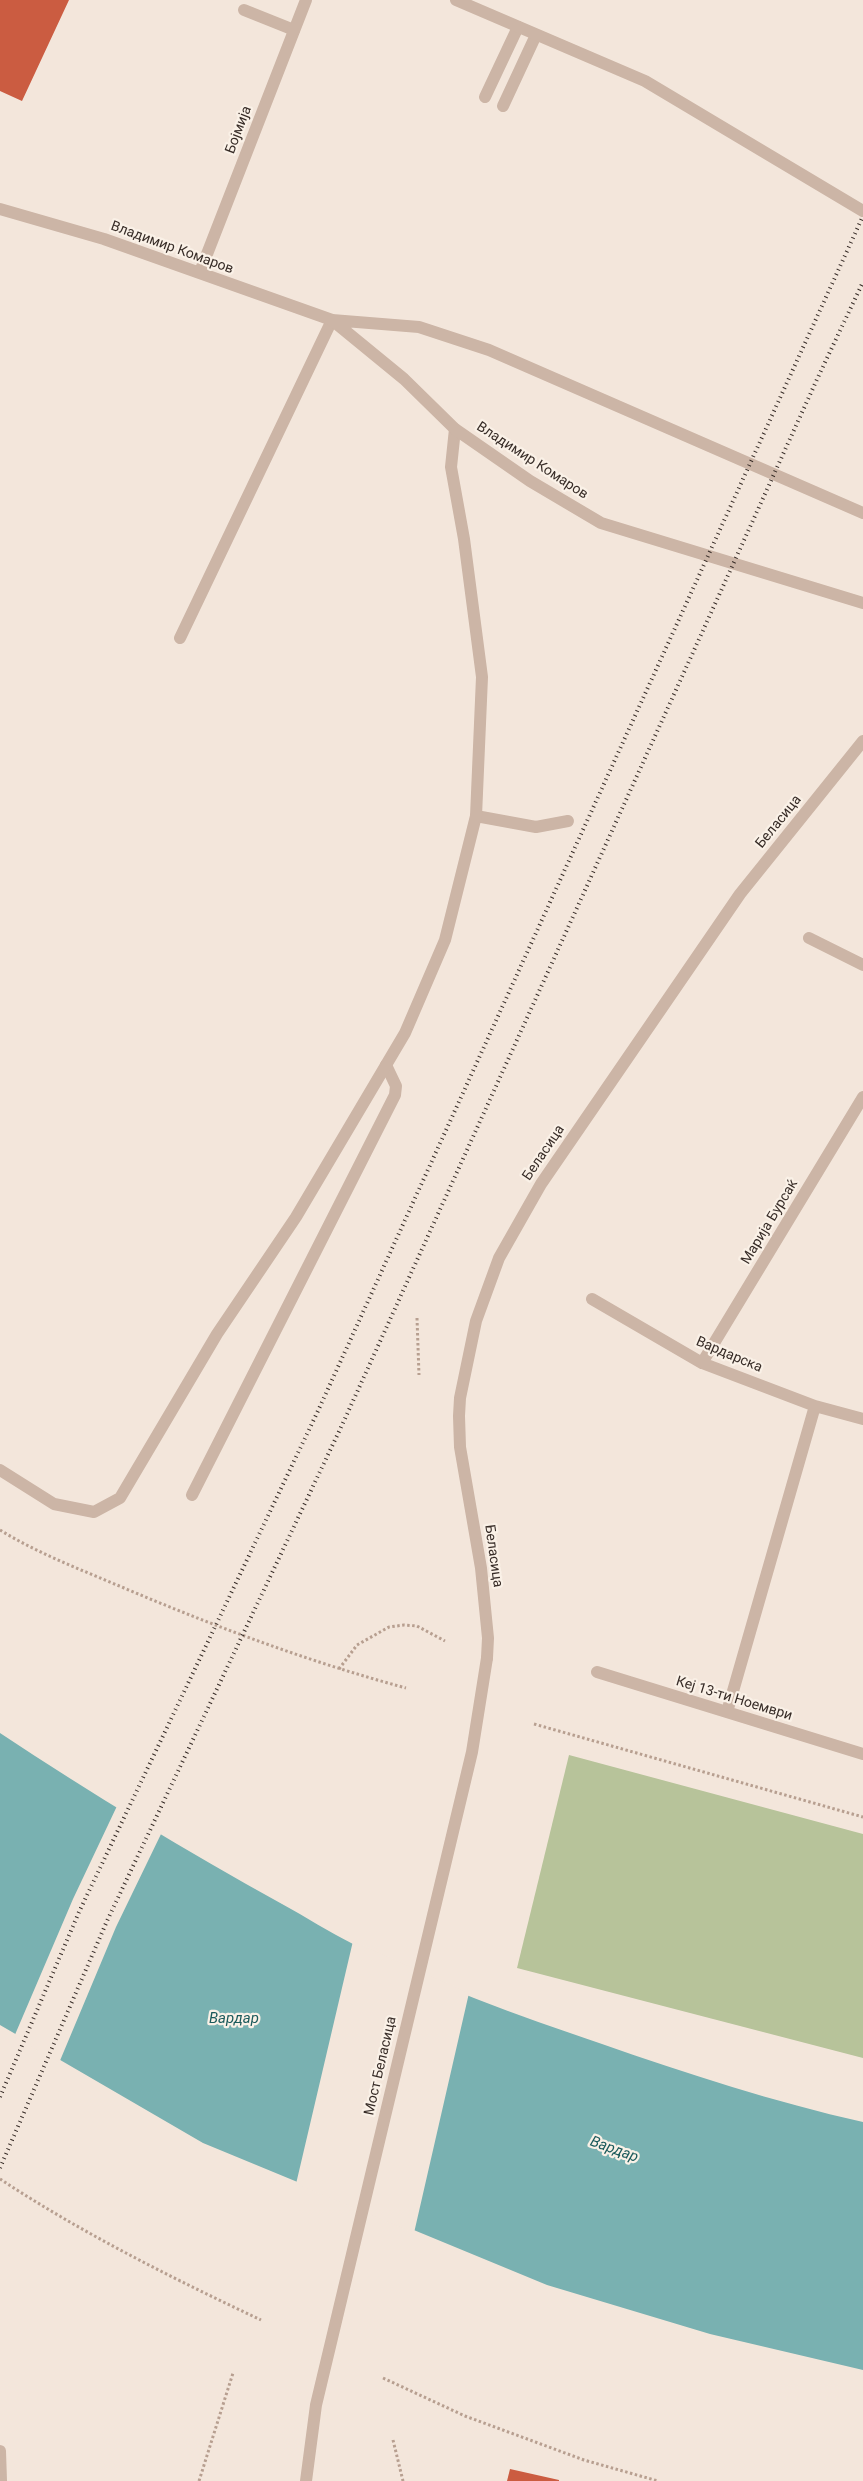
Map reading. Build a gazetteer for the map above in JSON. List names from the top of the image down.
{
  "streets": {
    "street": [
      "Бојмија",
      "Владимир Комаров",
      "Беласица",
      "Марија Бурсаќ",
      "Вардарска",
      "Кеј 13-ти Ноември",
      "Мост Беласица"
    ]
  },
  "crossings": [
    ["Бојмија", "Владимир Комаров"],
    ["Беласица", "Мост Беласица"],
    ["Марија Бурсаќ", "Вардарска"]
  ],
  "water": ["Вардар"]
}
